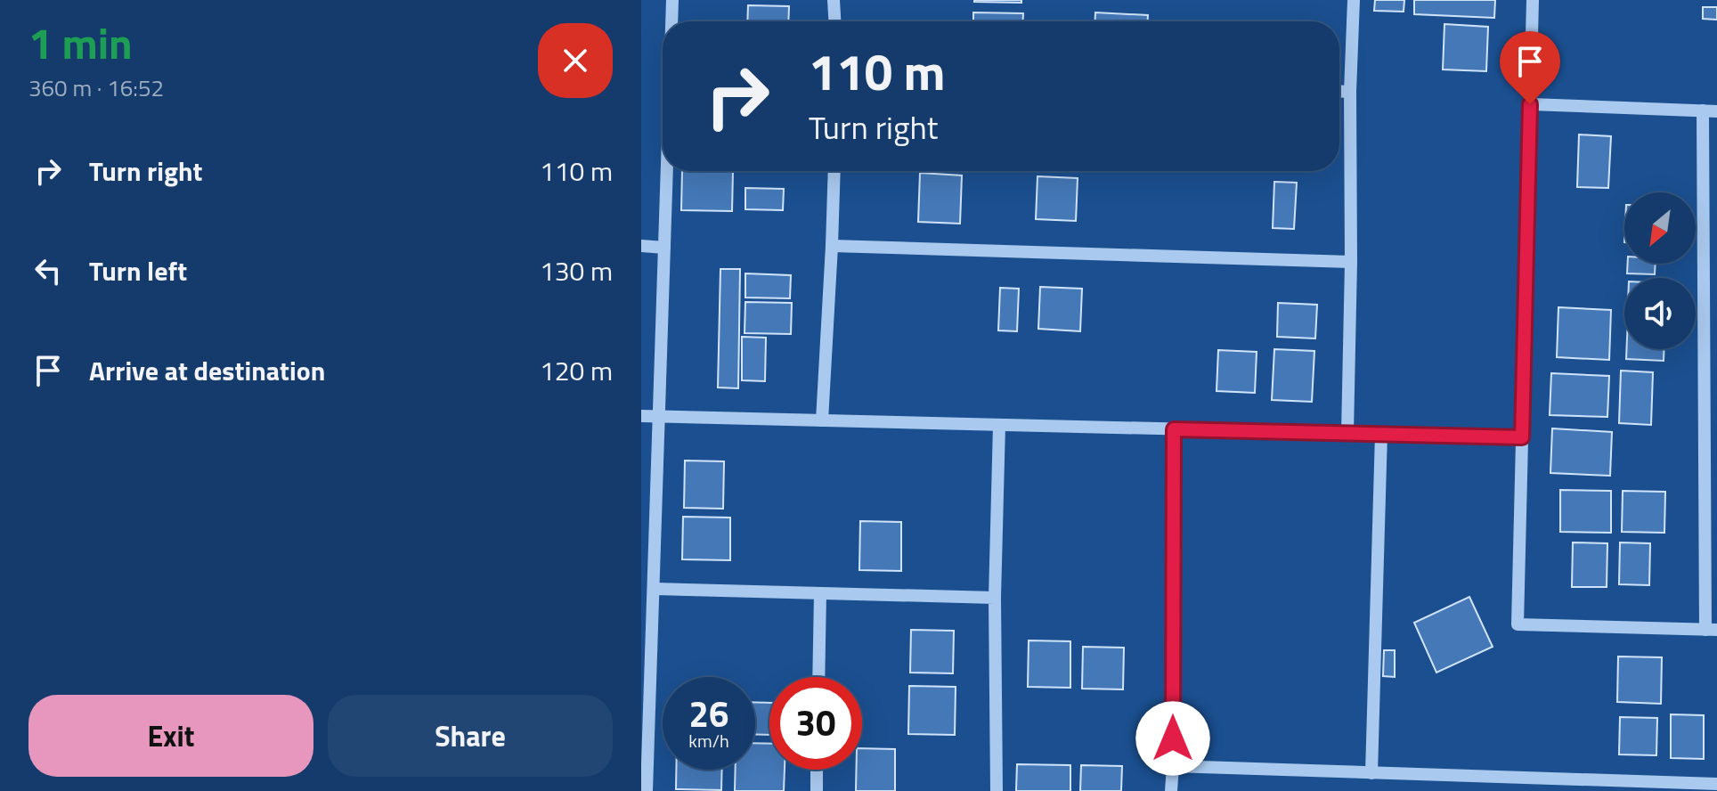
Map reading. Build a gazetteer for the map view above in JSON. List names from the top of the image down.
{
  "north": "bottom left",
  "page": {
    "heading": ["1 min", "360 m · 16:52"],
    "turn": ["110 m", "Turn right"],
    "list": [
      {
        "name": "Turn right",
        "value": "110 m"
      },
      {
        "name": "Turn left",
        "value": "130 m"
      },
      {
        "name": "Arrive at destination",
        "value": "120 m"
      }
    ],
    "speed": "26 km/h",
    "limit": "30",
    "buttons": ["Exit", "Share"]
  }
}
